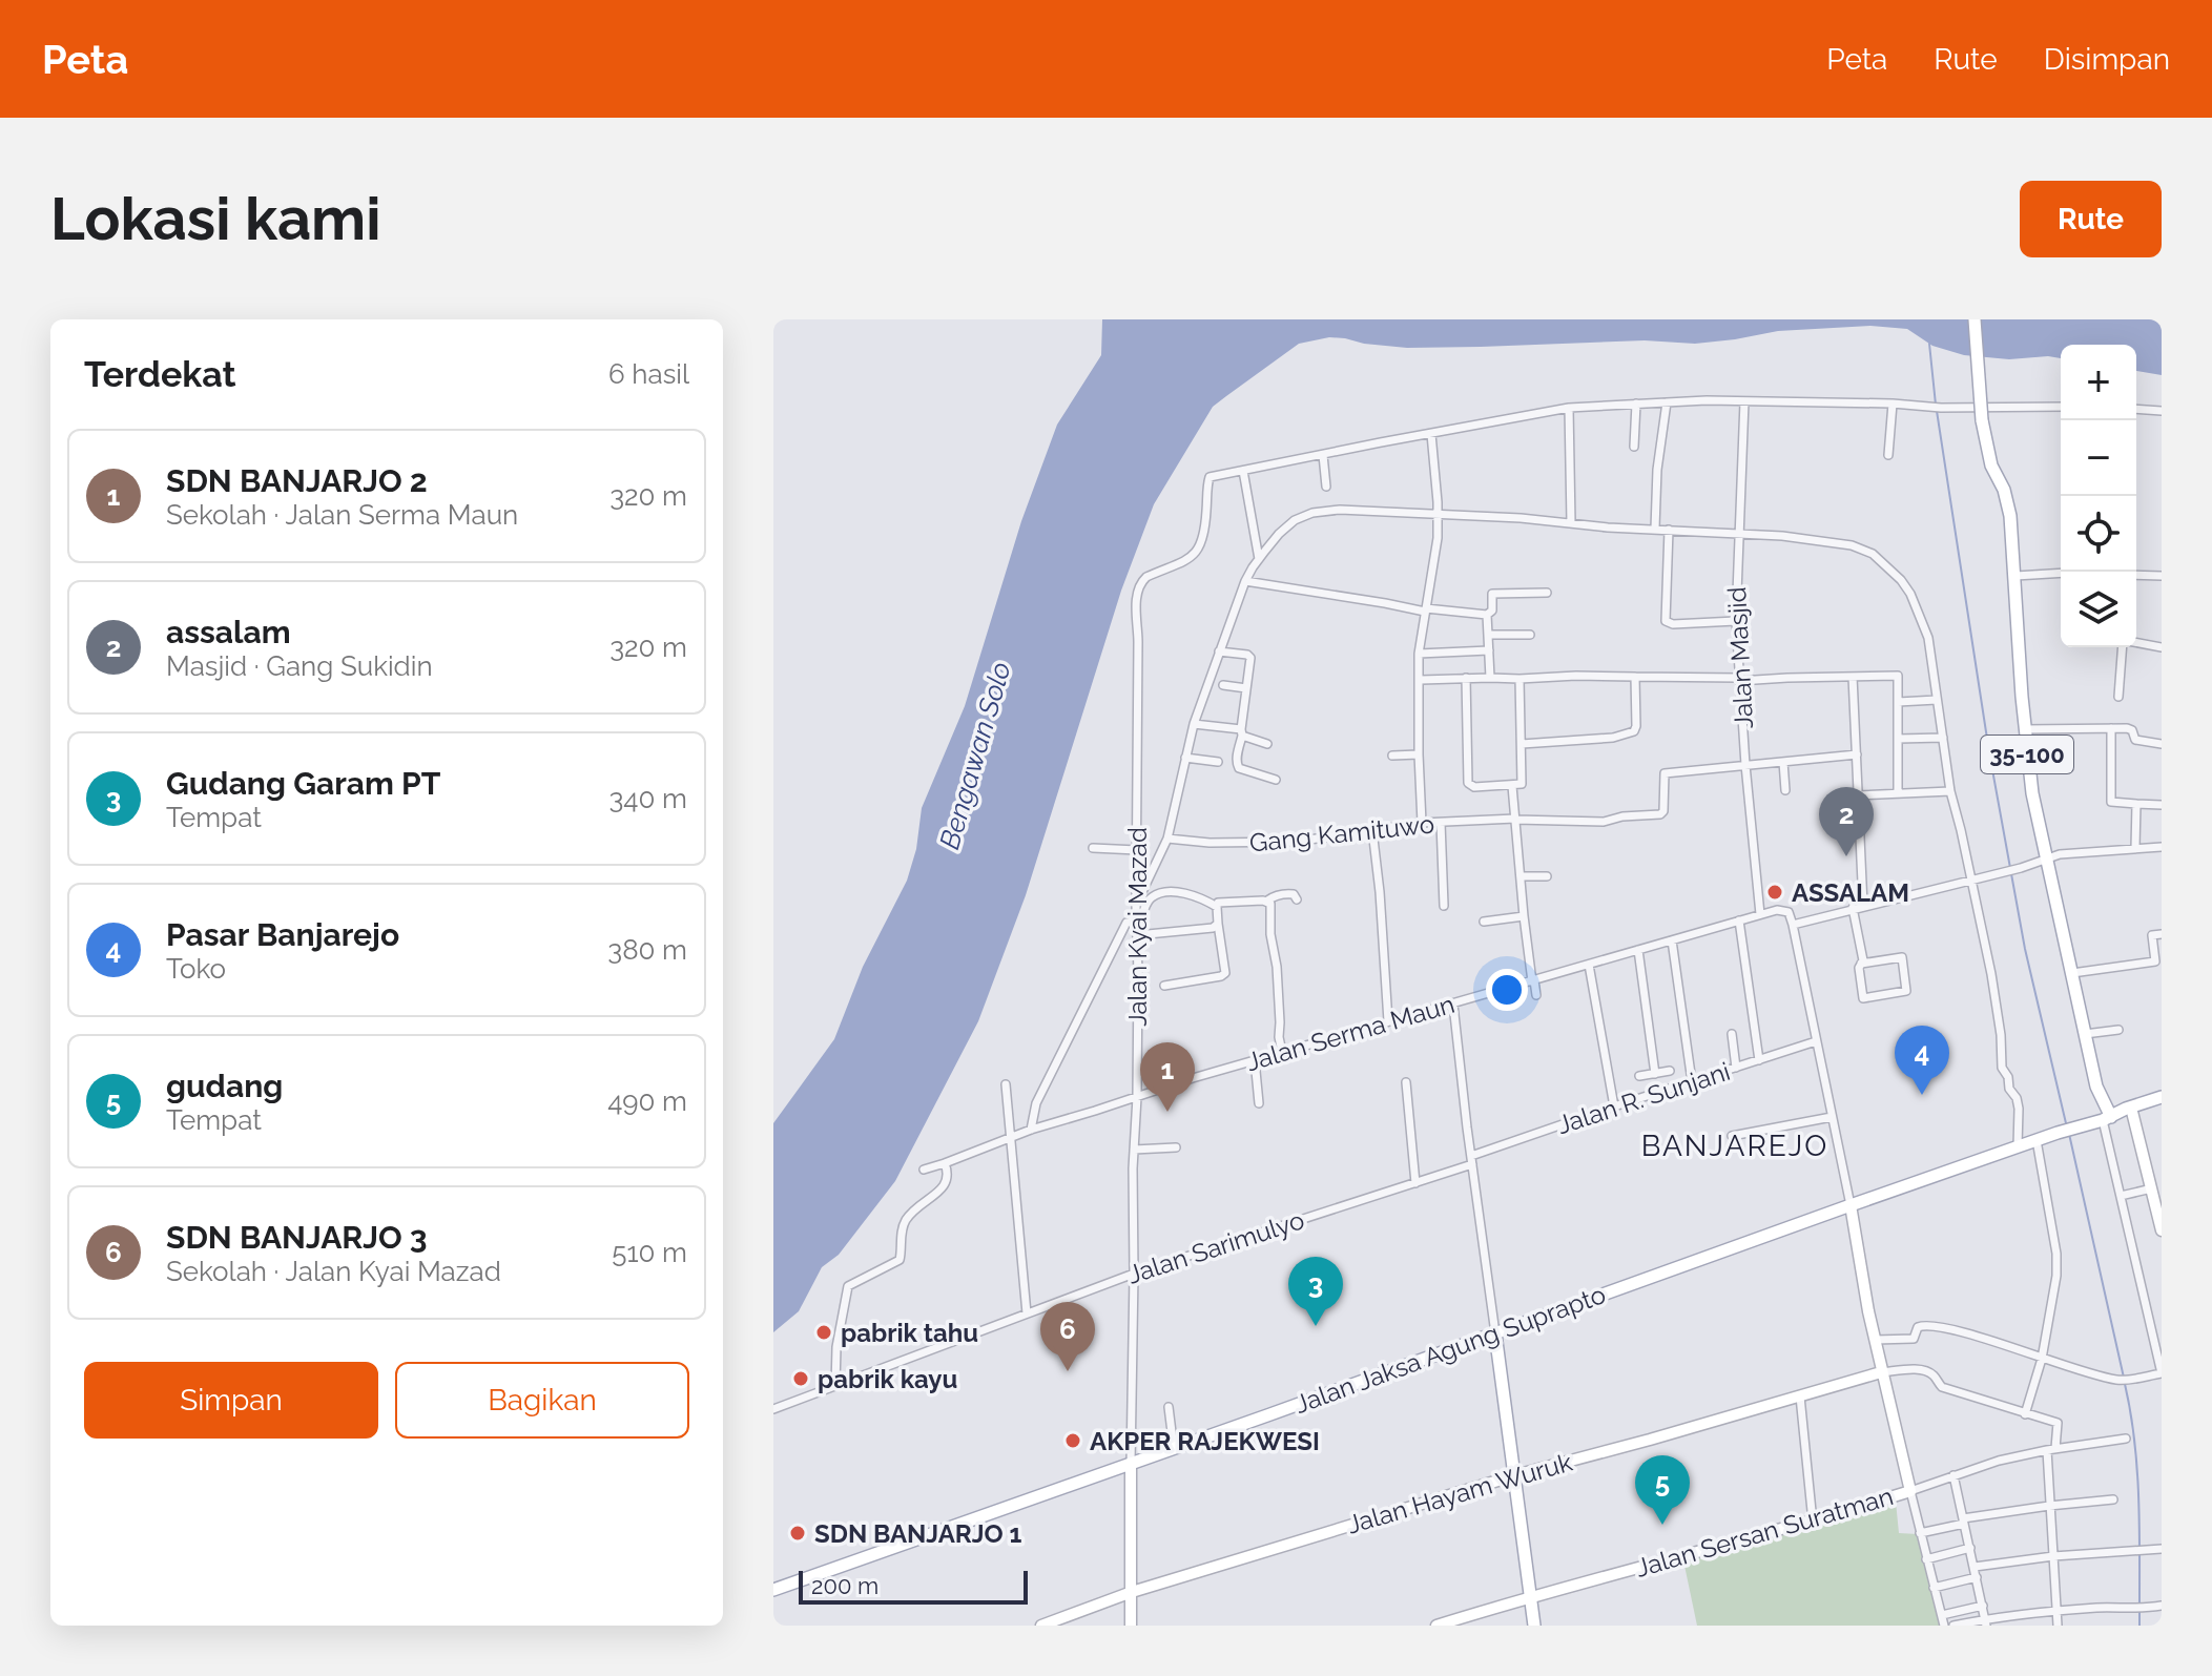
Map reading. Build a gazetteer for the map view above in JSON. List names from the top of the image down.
{
  "streets": {
    "main road": [
      "35-100",
      "Jalan Jaksa Agung Suprapto",
      "Jalan Hayam Wuruk",
      "Jalan Sersan Suratman"
    ],
    "street": [
      "Jalan Masjid",
      "Gang Kamituwo",
      "Jalan Kyai Mazad",
      "Jalan Serma Maun",
      "Jalan R. Sunjani",
      "Jalan Sarimulyo"
    ]
  },
  "crossings": [
    ["Jalan Masjid", "Gang Kamituwo"],
    ["Jalan Masjid", "Jalan Serma Maun"],
    ["35-100", "Jalan Jaksa Agung Suprapto"],
    ["Jalan Kyai Mazad", "Jalan Serma Maun"],
    ["Jalan Kyai Mazad", "Jalan Sarimulyo"],
    ["Jalan Kyai Mazad", "Jalan Jaksa Agung Suprapto"],
    ["Jalan R. Sunjani", "Jalan Sarimulyo"],
    ["Jalan Jaksa Agung Suprapto", "Jalan Sersan Suratman"],
    ["Jalan Hayam Wuruk", "Jalan Sersan Suratman"]
  ],
  "districts": ["BANJAREJO"],
  "water": ["Bengawan Solo"],
  "places": [
    "ASSALAM",
    "pabrik tahu",
    "pabrik kayu",
    "AKPER RAJEKWESI",
    "SDN BANJARJO 1"
  ],
  "scale_bar": "200 m",
  "page": {
    "header": "Peta",
    "nav": ["Peta", "Rute", "Disimpan"],
    "buttons": [
      "Rute",
      ["Simpan", "Bagikan"]
    ],
    "title": "Lokasi kami",
    "heading": ["Terdekat", "6 hasil"],
    "map_buttons": ["+", "−"],
    "list": [
      {
        "mark": "1",
        "name": "SDN BANJARJO 2",
        "note": "Sekolah · Jalan Serma Maun",
        "value": "320 m"
      },
      {
        "mark": "2",
        "name": "assalam",
        "note": "Masjid · Gang Sukidin",
        "value": "320 m"
      },
      {
        "mark": "3",
        "name": "Gudang Garam PT",
        "note": "Tempat",
        "value": "340 m"
      },
      {
        "mark": "4",
        "name": "Pasar Banjarejo",
        "note": "Toko",
        "value": "380 m"
      },
      {
        "mark": "5",
        "name": "gudang",
        "note": "Tempat",
        "value": "490 m"
      },
      {
        "mark": "6",
        "name": "SDN BANJARJO 3",
        "note": "Sekolah · Jalan Kyai Mazad",
        "value": "510 m"
      }
    ],
    "pins": [
      "2",
      "4",
      "1",
      "3",
      "6",
      "5"
    ],
    "scale": "200 m"
  }
}
